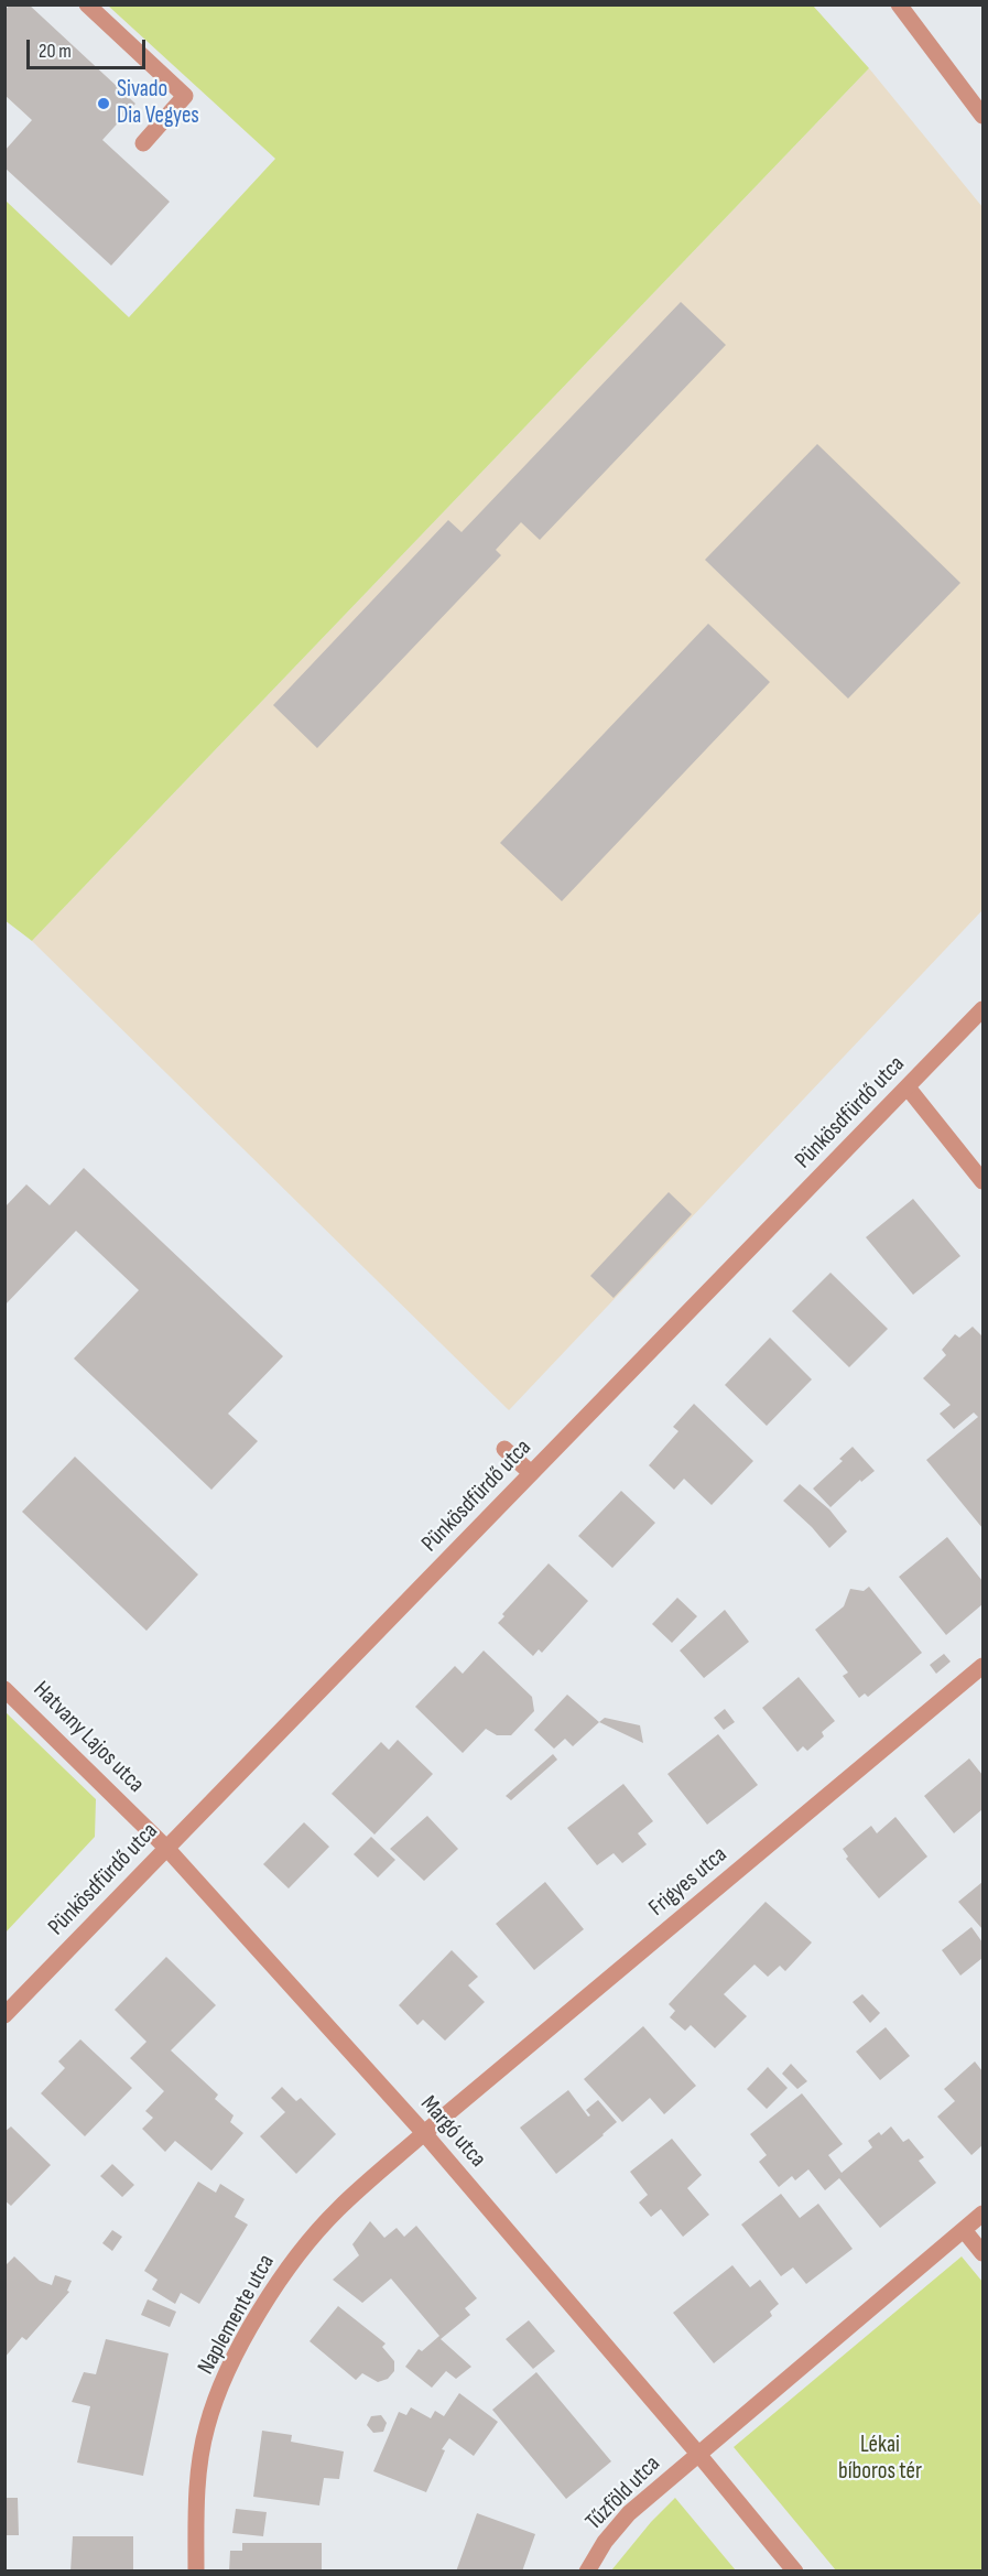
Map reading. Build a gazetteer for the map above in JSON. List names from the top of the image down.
{
  "streets": {
    "street": [
      "Pünkösdfürdő utca",
      "Hatvany Lajos utca",
      "Frigyes utca",
      "Margó utca",
      "Naplemente utca",
      "Tűzföld utca"
    ]
  },
  "crossings": [
    ["Pünkösdfürdő utca", "Hatvany Lajos utca"],
    ["Pünkösdfürdő utca", "Margó utca"],
    ["Hatvany Lajos utca", "Margó utca"],
    ["Frigyes utca", "Margó utca"],
    ["Frigyes utca", "Naplemente utca"],
    ["Margó utca", "Naplemente utca"],
    ["Margó utca", "Tűzföld utca"]
  ],
  "parks": ["Lékai bíboros tér"],
  "places": ["Sivado Dia Vegyes"],
  "scale_bar": "20 m"
}
